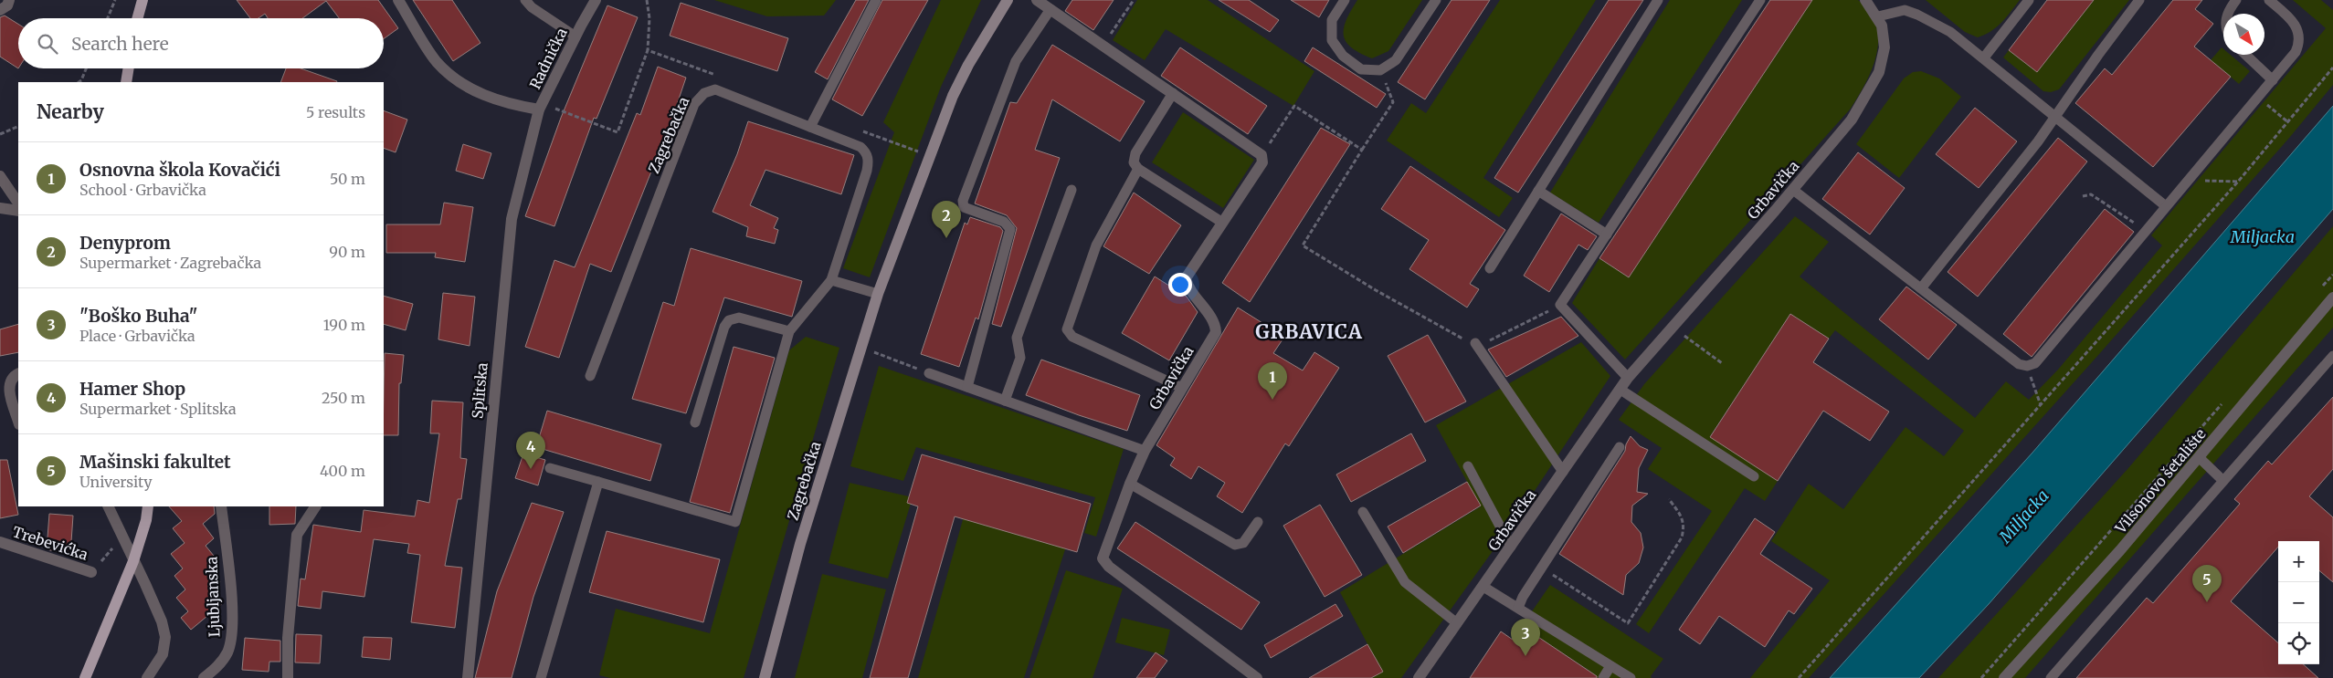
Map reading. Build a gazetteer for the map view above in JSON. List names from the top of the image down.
{
  "streets": {
    "main road": ["Zagrebačka"],
    "street": [
      "Radnička",
      "Grbavička",
      "Splitska",
      "Vilsonovo šetalište",
      "Trebevićka",
      "Ljubljanska"
    ]
  },
  "crossings": [
    ["Radnička", "Splitska"]
  ],
  "districts": ["GRBAVICA"],
  "water": ["Miljacka"],
  "north": "bottom right",
  "page": {
    "search": "Search here",
    "heading": ["Nearby", "5 results"],
    "list": [
      {
        "mark": "1",
        "name": "Osnovna škola Kovačići",
        "note": "School · Grbavička",
        "value": "50 m"
      },
      {
        "mark": "2",
        "name": "Denyprom",
        "note": "Supermarket · Zagrebačka",
        "value": "90 m"
      },
      {
        "mark": "3",
        "name": "\"Boško Buha\"",
        "note": "Place · Grbavička",
        "value": "190 m"
      },
      {
        "mark": "4",
        "name": "Hamer Shop",
        "note": "Supermarket · Splitska",
        "value": "250 m"
      },
      {
        "mark": "5",
        "name": "Mašinski fakultet",
        "note": "University",
        "value": "400 m"
      }
    ],
    "pins": [
      "2",
      "1",
      "4",
      "5",
      "3"
    ],
    "map_buttons": ["+", "−"]
  }
}
